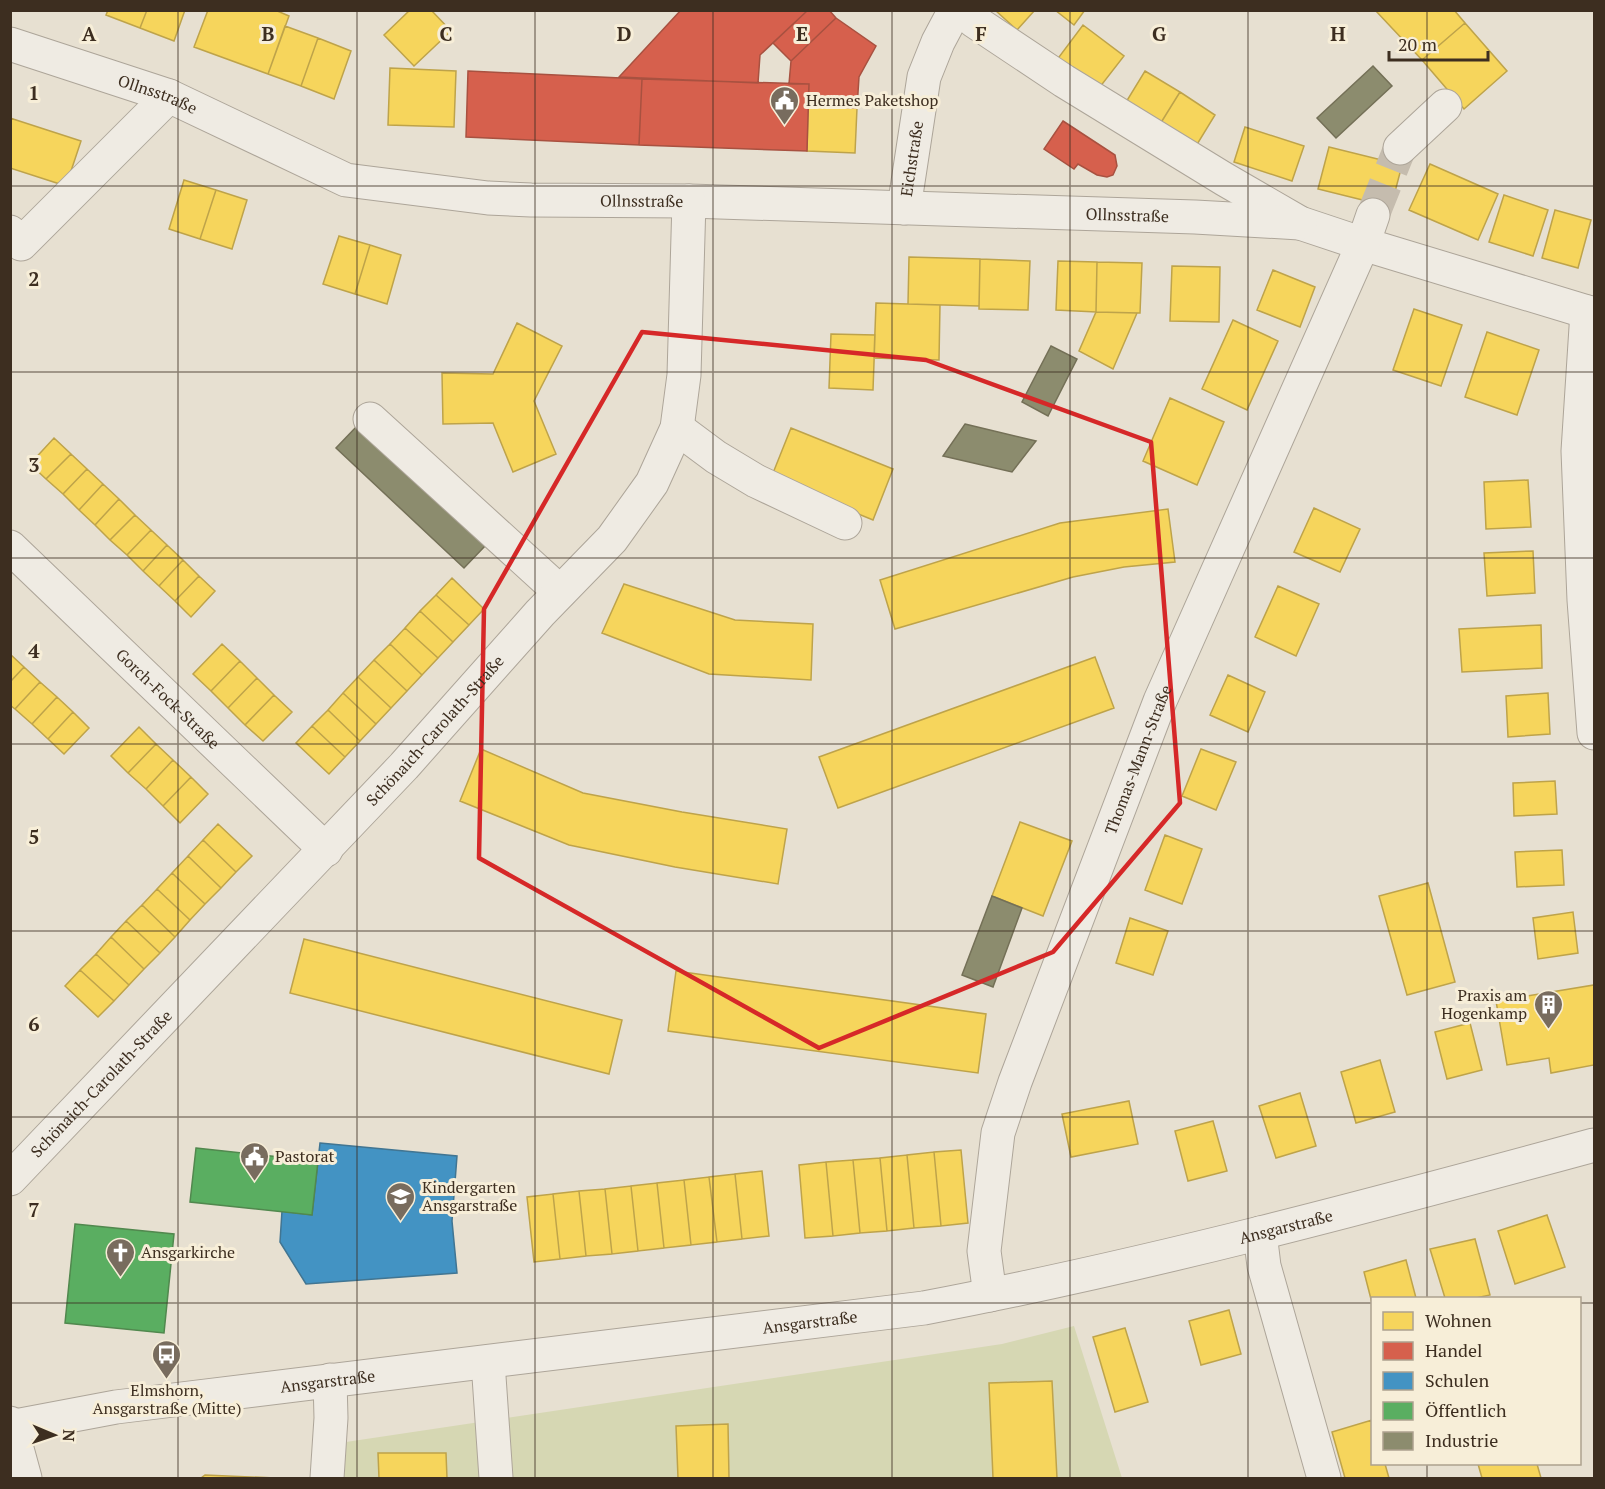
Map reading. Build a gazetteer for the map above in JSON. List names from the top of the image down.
{
  "streets": {
    "street": [
      "Ollnsstraße",
      "Eichstraße",
      "Gorch-Fock-Straße",
      "Schönaich-Carolath-Straße",
      "Thomas-Mann-Straße",
      "Ansgarstraße"
    ]
  },
  "crossings": [
    ["Ollnsstraße", "Eichstraße"],
    ["Ollnsstraße", "Schönaich-Carolath-Straße"],
    ["Ollnsstraße", "Thomas-Mann-Straße"],
    ["Gorch-Fock-Straße", "Schönaich-Carolath-Straße"],
    ["Thomas-Mann-Straße", "Ansgarstraße"]
  ],
  "places": {
    "public building": ["Hermes Paketshop", "Pastorat"],
    "building": ["Praxis am Hogenkamp"],
    "school or university": ["Kindergarten Ansgarstraße"],
    "church": ["Ansgarkirche"],
    "bus stop": ["Elmshorn, Ansgarstraße (Mitte)"]
  },
  "legend": [
    "Wohnen",
    "Handel",
    "Schulen",
    "Öffentlich",
    "Industrie"
  ],
  "scale_bar": "20 m",
  "north": "right",
  "grid": {
    "columns": [
      "A",
      "B",
      "C",
      "D",
      "E",
      "F",
      "G",
      "H"
    ],
    "rows": [
      "1",
      "2",
      "3",
      "4",
      "5",
      "6",
      "7"
    ]
  }
}
